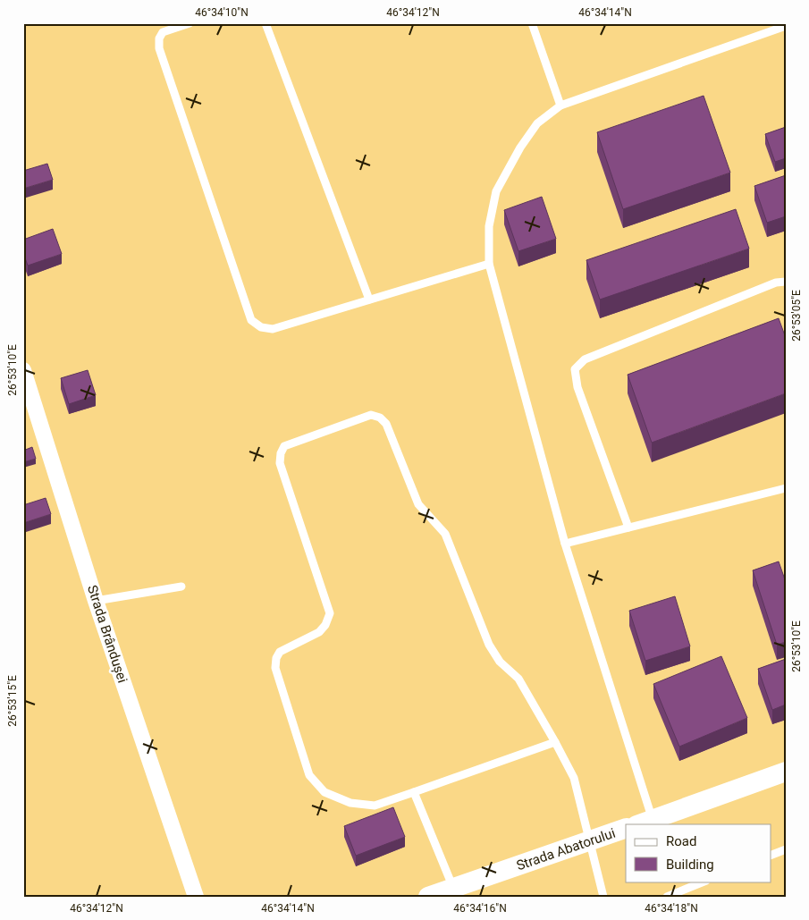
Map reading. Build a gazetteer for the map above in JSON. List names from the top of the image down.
{
  "streets": {
    "street": ["Strada Brândușei", "Strada Abatorului"]
  },
  "legend": ["Road", "Building"],
  "coordinates": [
    "46°34'10\"N",
    "46°34'12\"N",
    "46°34'14\"N",
    "26°53'05\"E",
    "26°53'10\"E",
    "26°53'15\"E",
    "46°34'16\"N",
    "46°34'18\"N"
  ]
}
